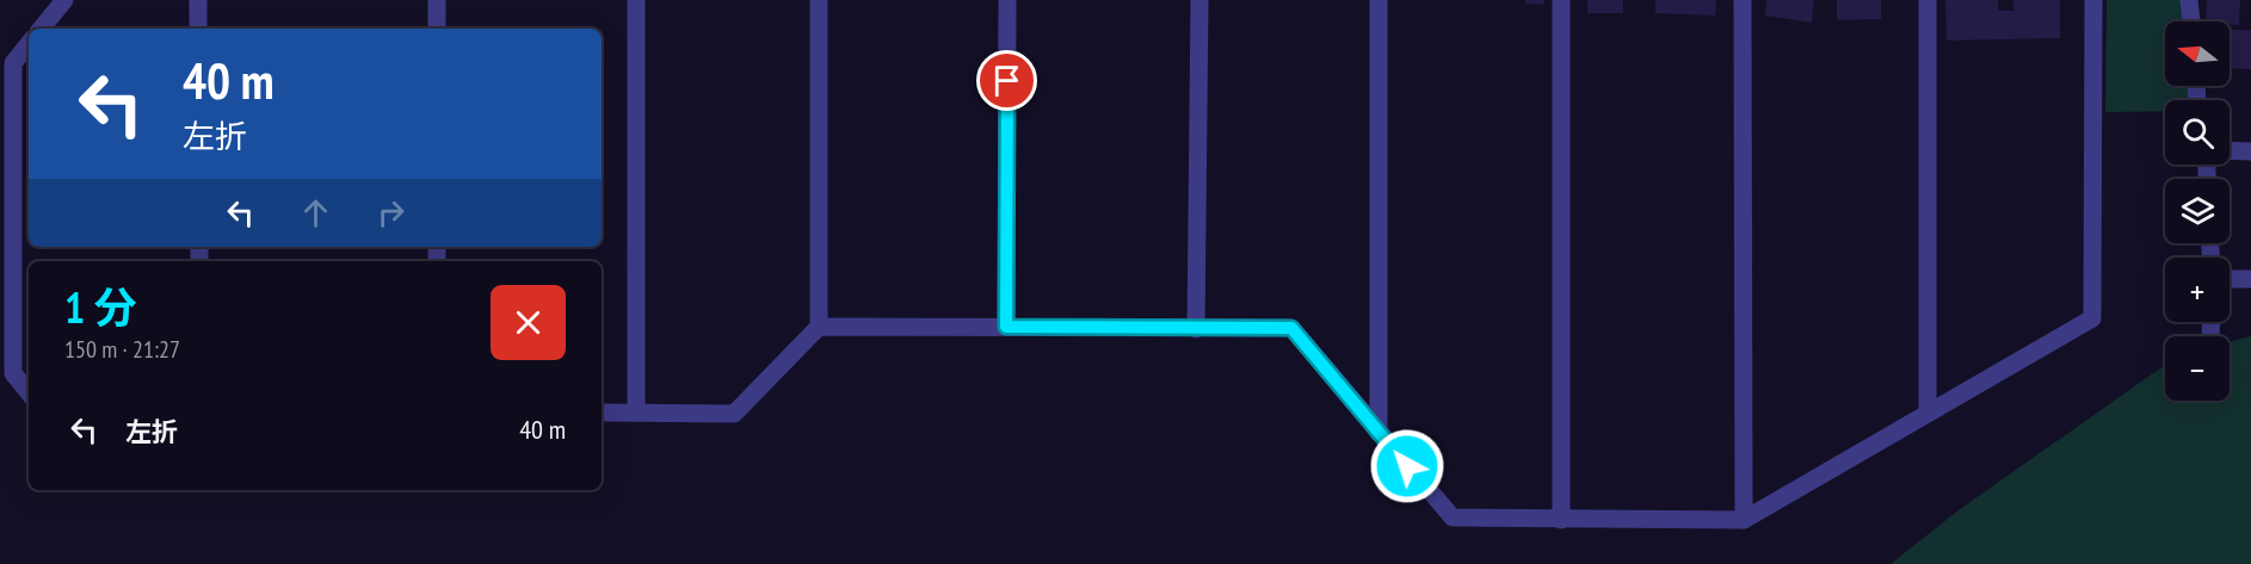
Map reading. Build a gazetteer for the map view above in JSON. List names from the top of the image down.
{
  "north": "left",
  "page": {
    "map_buttons": ["+", "−"],
    "turn": ["40 m", "左折"],
    "heading": ["1 分", "150 m · 21:27"],
    "list": [
      {
        "name": "左折",
        "value": "40 m"
      }
    ]
  }
}
